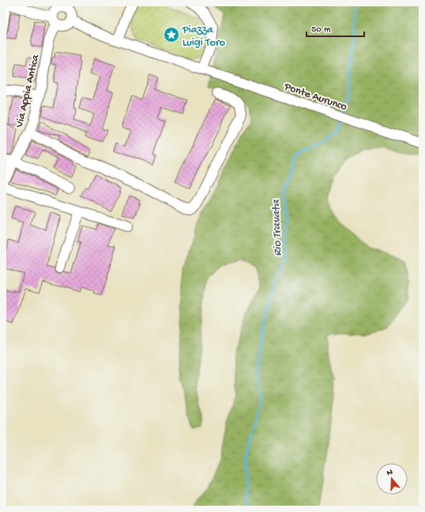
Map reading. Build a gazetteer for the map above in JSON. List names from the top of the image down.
{
  "streets": {
    "street": ["Via Appia Antica", "Ponte Aurunco"]
  },
  "crossings": [
    ["Via Appia Antica", "Ponte Aurunco"]
  ],
  "water": ["Rio Travata"],
  "places": {
    "place": ["Piazza Luigi Toro"]
  },
  "scale_bar": "50 m",
  "north": "top"
}
